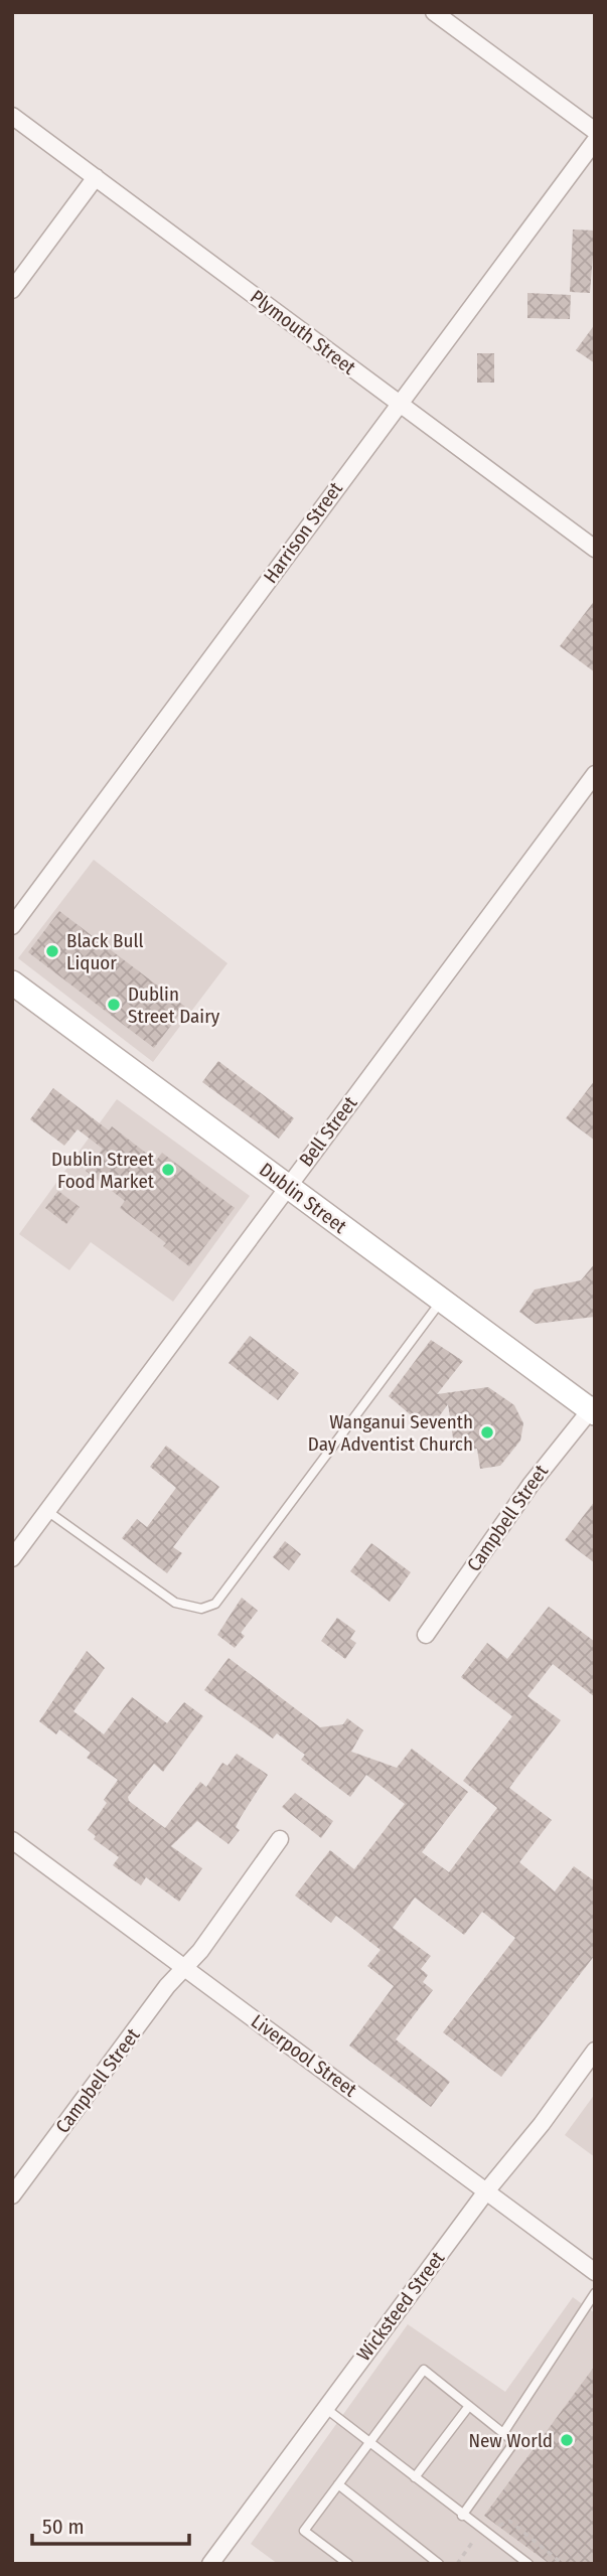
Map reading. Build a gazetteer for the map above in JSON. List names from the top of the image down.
{
  "streets": {
    "main road": ["Dublin Street"],
    "street": [
      "Plymouth Street",
      "Harrison Street",
      "Bell Street",
      "Campbell Street",
      "Liverpool Street",
      "Wicksteed Street"
    ]
  },
  "crossings": [
    ["Plymouth Street", "Harrison Street"],
    ["Bell Street", "Dublin Street"],
    ["Dublin Street", "Campbell Street"],
    ["Campbell Street", "Liverpool Street"],
    ["Liverpool Street", "Wicksteed Street"]
  ],
  "places": [
    "Black Bull Liquor",
    "Dublin Street Dairy",
    "Dublin Street Food Market",
    "Wanganui Seventh Day Adventist Church",
    "New World"
  ],
  "scale_bar": "50 m"
}
